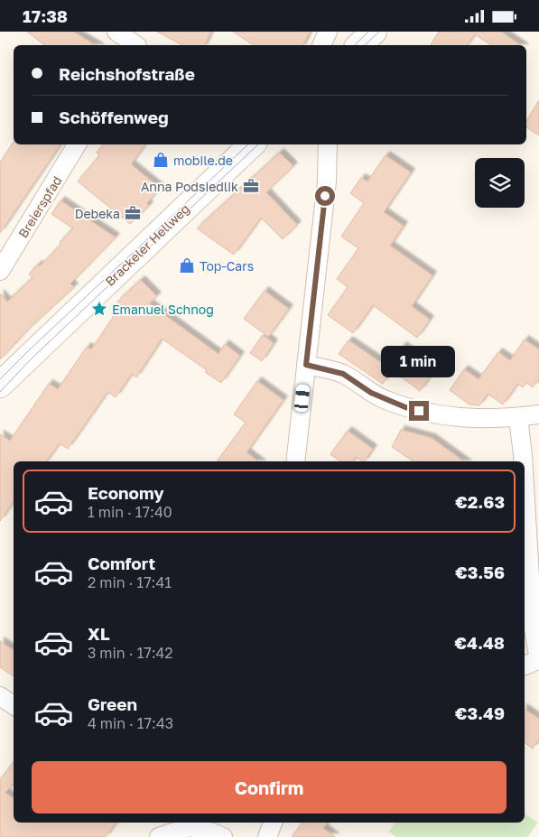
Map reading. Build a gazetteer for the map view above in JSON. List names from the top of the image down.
{
  "streets": {
    "main road": ["Brackeler Hellweg"],
    "street": ["Breierspfad"]
  },
  "places": {
    "shop": ["mobile.de", "Top-Cars"],
    "office": ["Anna Podsiedlik", "Debeka"],
    "place": ["Emanuel Schnog"]
  },
  "page": {
    "status": "17:38",
    "banner": ["Reichshofstraße", "Schöffenweg"],
    "bubble": "1 min",
    "list": [
      {
        "name": "Economy",
        "note": "1 min · 17:40",
        "value": "€2.63"
      },
      {
        "name": "Comfort",
        "note": "2 min · 17:41",
        "value": "€3.56"
      },
      {
        "name": "XL",
        "note": "3 min · 17:42",
        "value": "€4.48"
      },
      {
        "name": "Green",
        "note": "4 min · 17:43",
        "value": "€3.49"
      }
    ],
    "buttons": "Confirm"
  }
}
